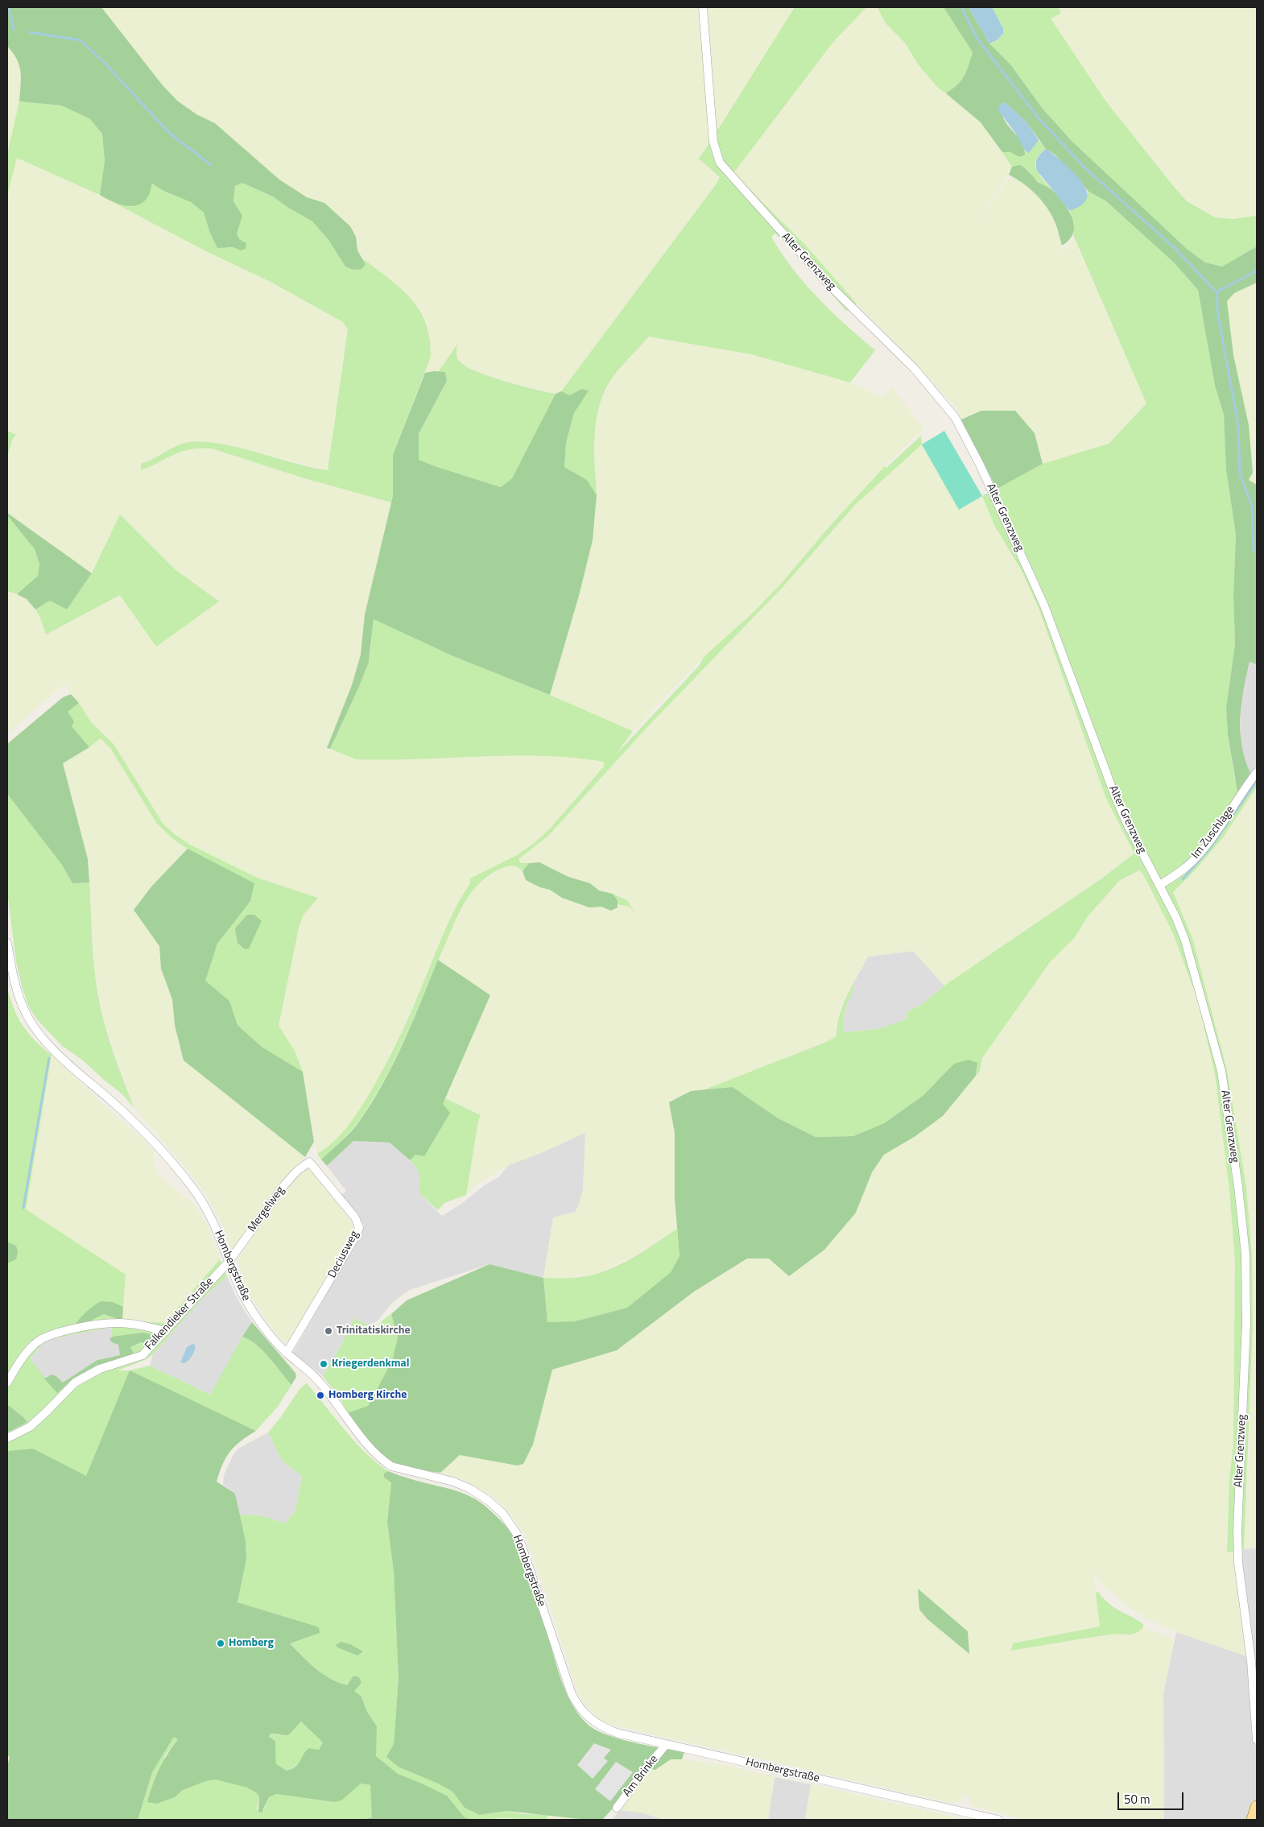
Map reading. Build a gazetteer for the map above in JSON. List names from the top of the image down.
{
  "streets": {
    "street": [
      "Alter Grenzweg",
      "Im Zuschlage",
      "Mergelweg",
      "Deciusweg",
      "Hombergstraße",
      "Falkendieker Straße",
      "Am Brinke"
    ]
  },
  "crossings": [
    ["Alter Grenzweg", "Im Zuschlage"],
    ["Mergelweg", "Deciusweg"],
    ["Mergelweg", "Hombergstraße"],
    ["Mergelweg", "Falkendieker Straße"],
    ["Deciusweg", "Hombergstraße"],
    ["Hombergstraße", "Falkendieker Straße"],
    ["Hombergstraße", "Am Brinke"]
  ],
  "places": [
    "Trinitatiskirche",
    "Kriegerdenkmal",
    "Homberg Kirche",
    "Homberg"
  ],
  "scale_bar": "50 m"
}
